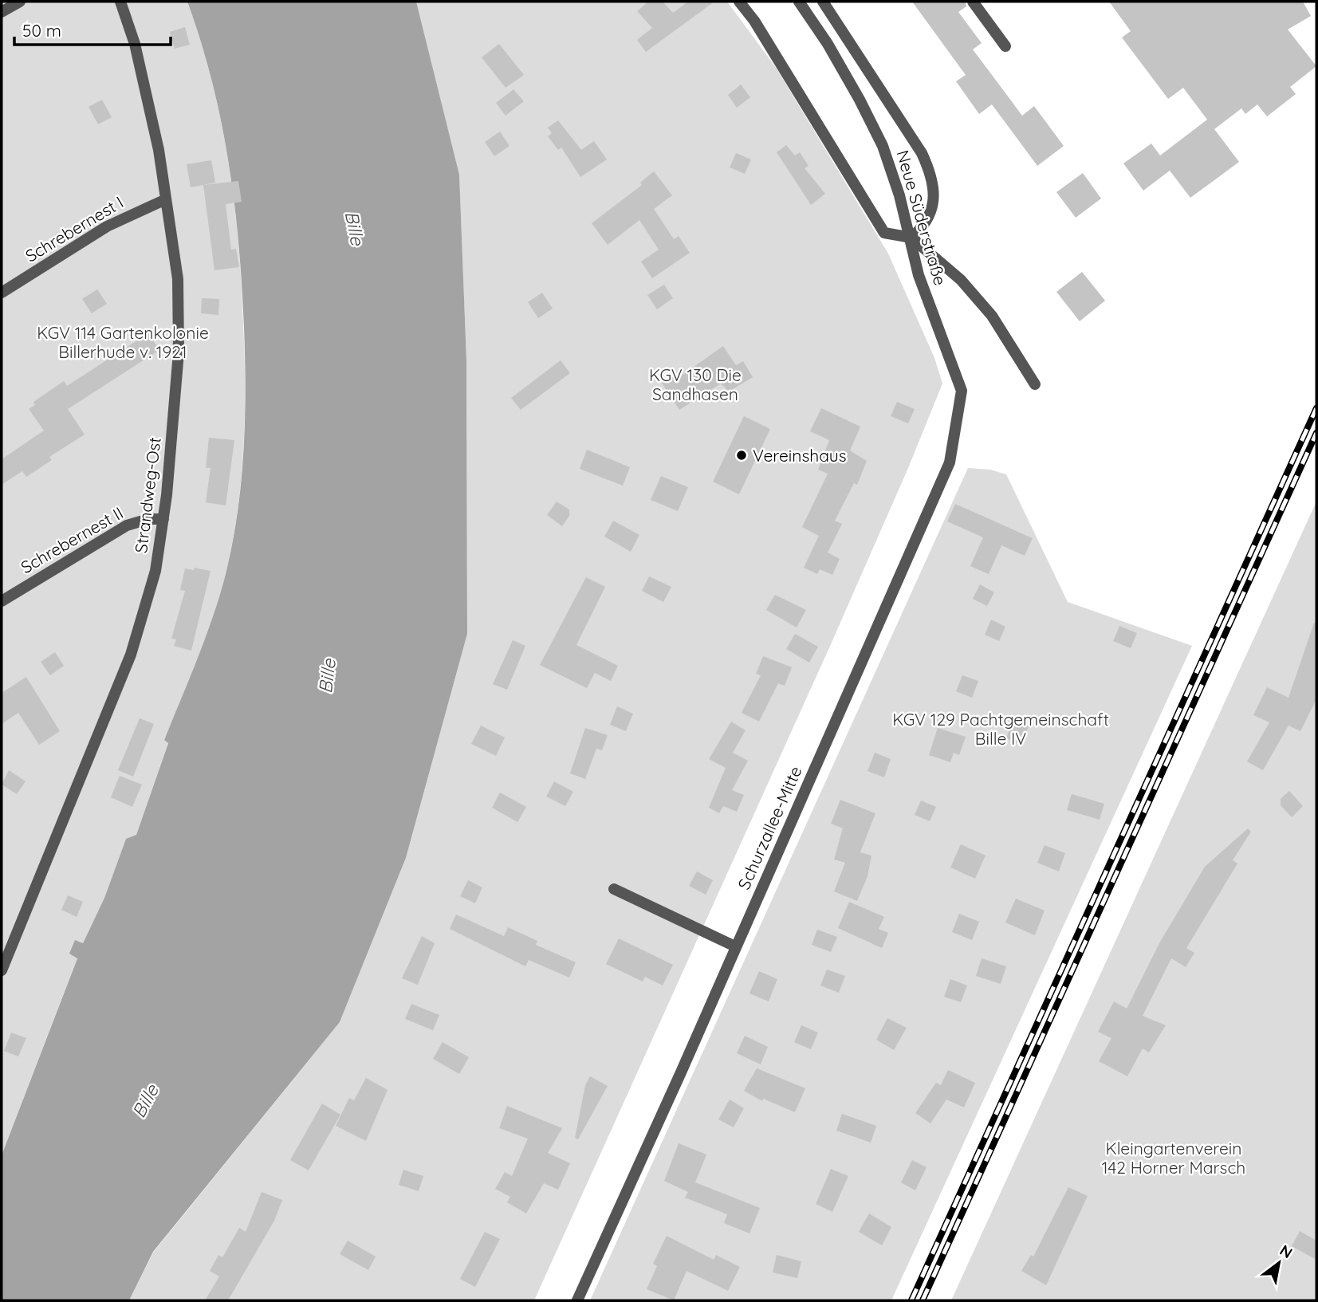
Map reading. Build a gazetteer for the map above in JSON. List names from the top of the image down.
{
  "streets": {
    "street": [
      "Neue Süderstraße",
      "Schrebernest I",
      "Strandweg-Ost",
      "Schrebernest II",
      "Schurzallee-Mitte"
    ]
  },
  "crossings": [
    ["Neue Süderstraße", "Schurzallee-Mitte"],
    ["Schrebernest I", "Strandweg-Ost"],
    ["Strandweg-Ost", "Schrebernest II"]
  ],
  "water": ["Bille"],
  "parks": [
    "KGV 114 Gartenkolonie Billerhude v. 1921",
    "KGV 130 Die Sandhasen",
    "KGV 129 Pachtgemeinschaft Bille IV",
    "Kleingartenverein 142 Horner Marsch"
  ],
  "places": ["Vereinshaus"],
  "scale_bar": "50 m",
  "north": "top right"
}
